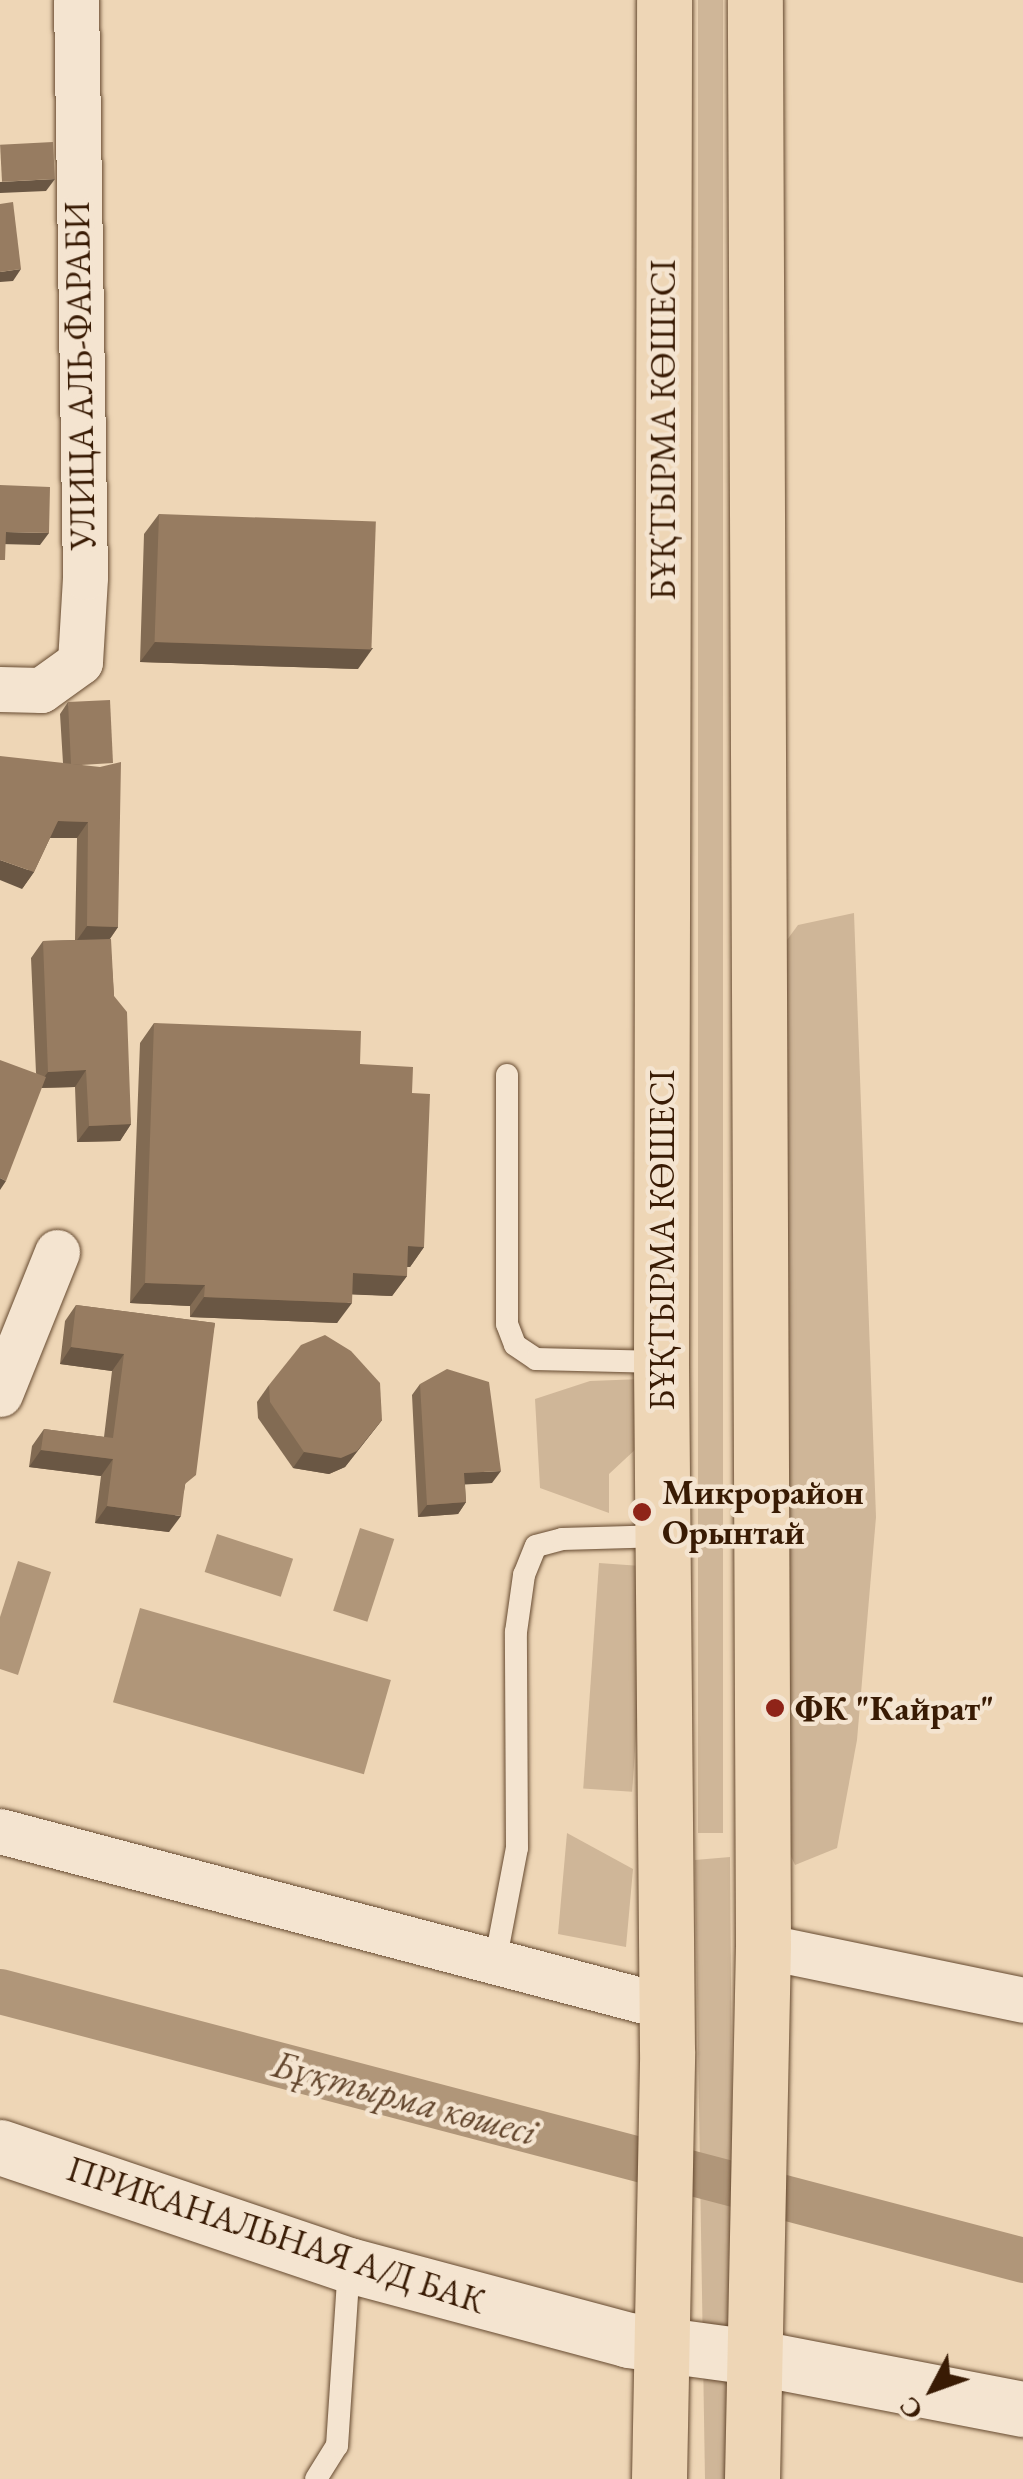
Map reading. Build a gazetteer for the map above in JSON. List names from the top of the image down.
{
  "streets": {
    "main road": ["БҰҚТЫРМА КӨШЕСІ", "ПРИКАНАЛЬНАЯ А/Д БАК"],
    "street": ["УЛИЦА АЛЬ-ФАРАБИ"]
  },
  "crossings": [
    ["БҰҚТЫРМА КӨШЕСІ", "ПРИКАНАЛЬНАЯ А/Д БАК"]
  ],
  "water": ["Бұқтырма көшесі"],
  "places": ["Микрорайон Орынтай", "ФК \"Кайрат\""],
  "north": "bottom left"
}
